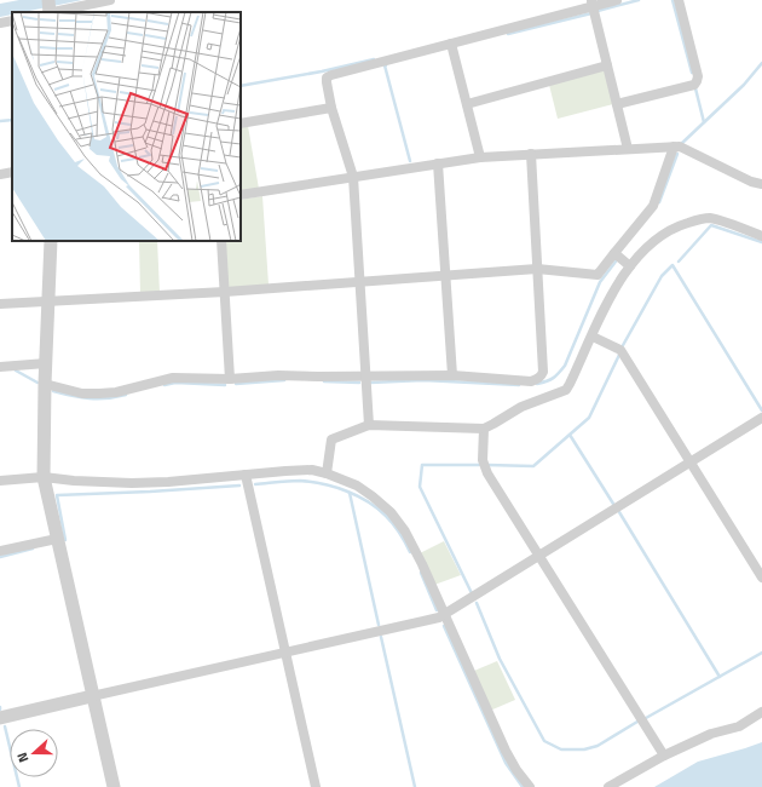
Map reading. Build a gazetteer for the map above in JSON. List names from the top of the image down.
{
  "north": "left"
}
